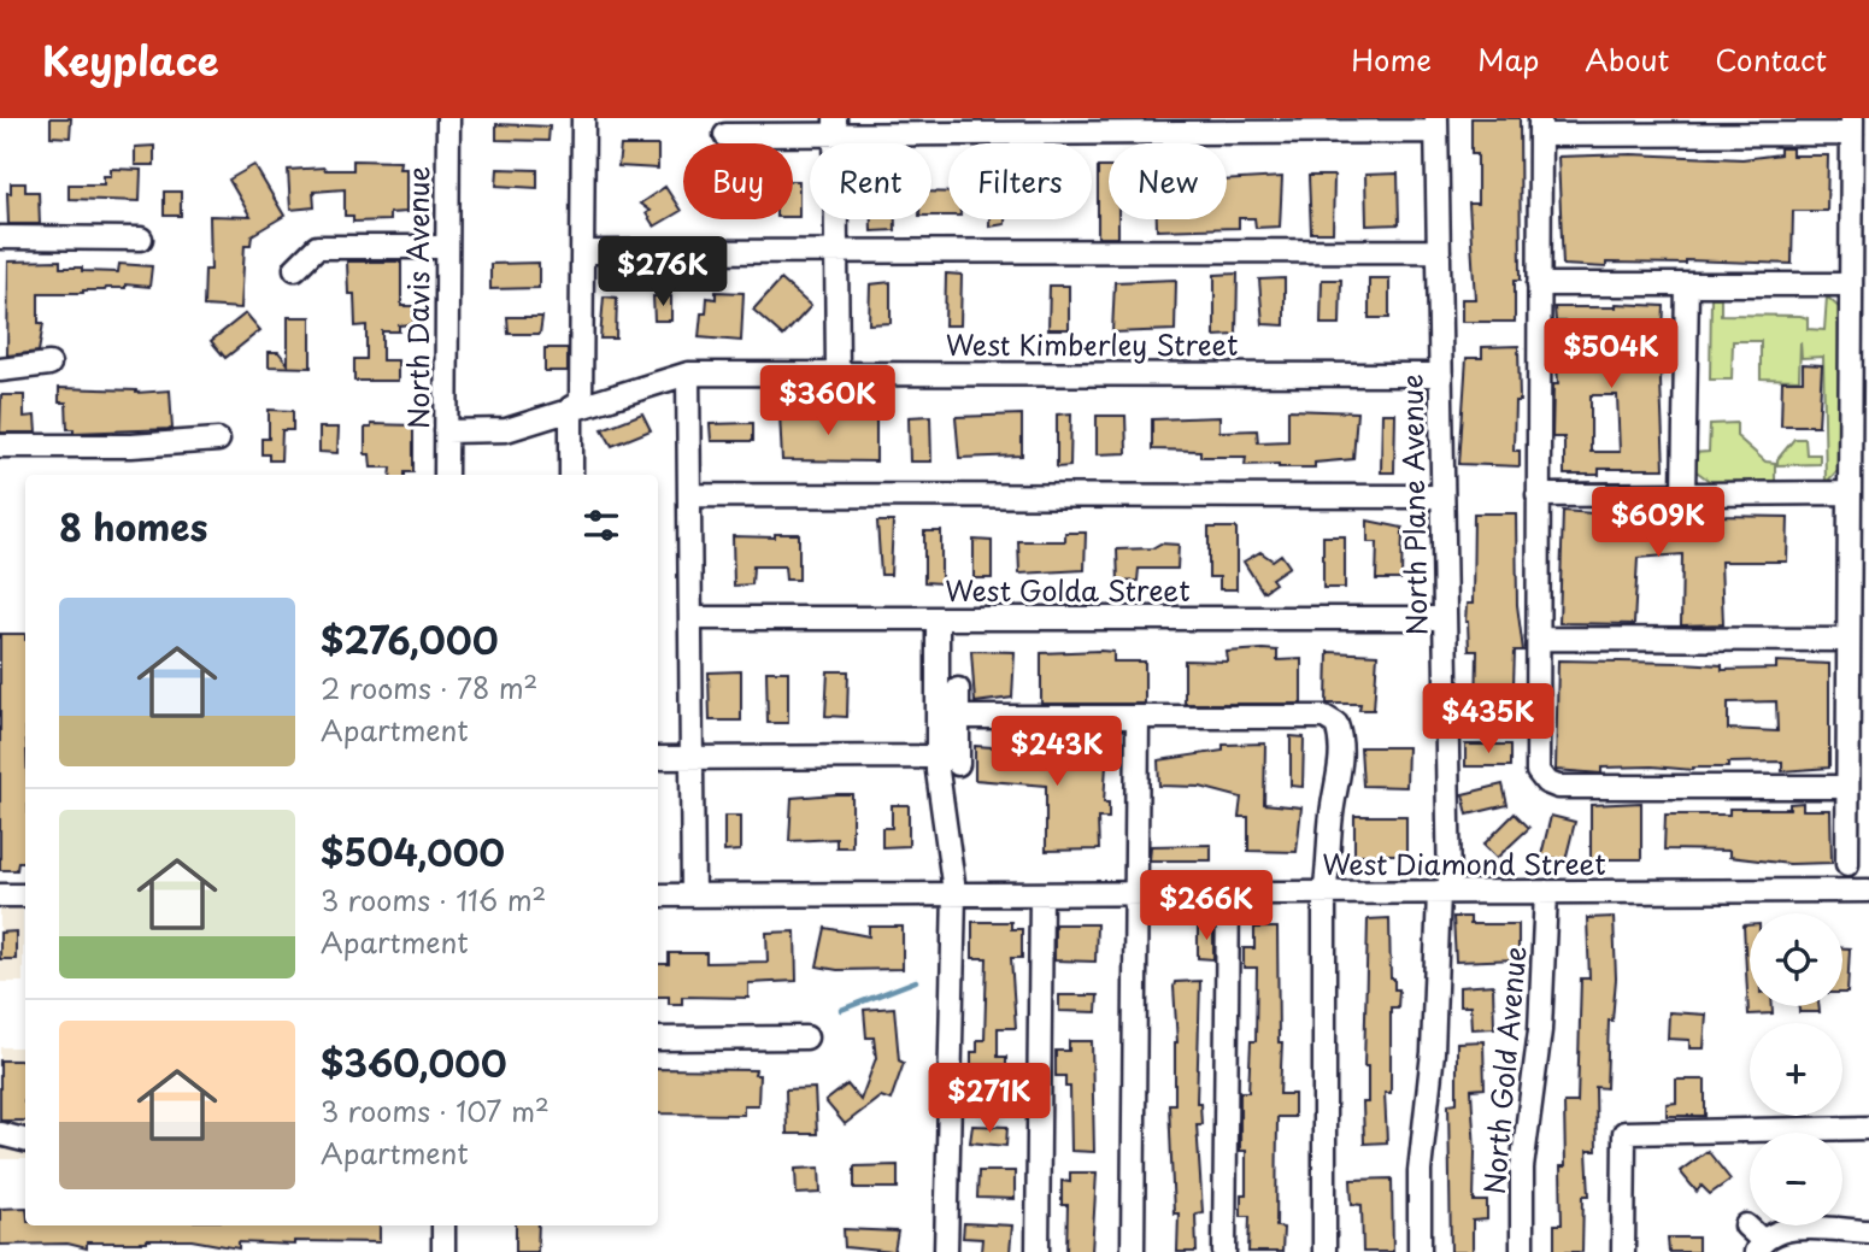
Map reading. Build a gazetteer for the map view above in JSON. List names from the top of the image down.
{
  "streets": {
    "street": [
      "North Davis Avenue",
      "West Kimberley Street",
      "North Plane Avenue",
      "West Golda Street",
      "West Diamond Street",
      "North Gold Avenue"
    ]
  },
  "crossings": [
    ["North Davis Avenue", "West Kimberley Street"],
    ["West Kimberley Street", "North Plane Avenue"],
    ["North Plane Avenue", "West Golda Street"],
    ["North Plane Avenue", "West Diamond Street"],
    ["West Diamond Street", "North Gold Avenue"]
  ],
  "page": {
    "header": "Keyplace",
    "nav": [
      "Home",
      "Map",
      "About",
      "Contact"
    ],
    "chip": [
      "Buy",
      "Rent",
      "Filters",
      "New"
    ],
    "price": [
      "$276K",
      "$504K",
      "$360K",
      "$609K",
      "$435K",
      "$243K",
      "$266K",
      "$271K"
    ],
    "heading": "8 homes",
    "list": [
      {
        "name": "$276,000",
        "note": "2 rooms · 78 m² · Apartment"
      },
      {
        "name": "$504,000",
        "note": "3 rooms · 116 m² · Apartment"
      },
      {
        "name": "$360,000",
        "note": "3 rooms · 107 m² · Apartment"
      }
    ],
    "map_buttons": ["+", "−"]
  }
}
